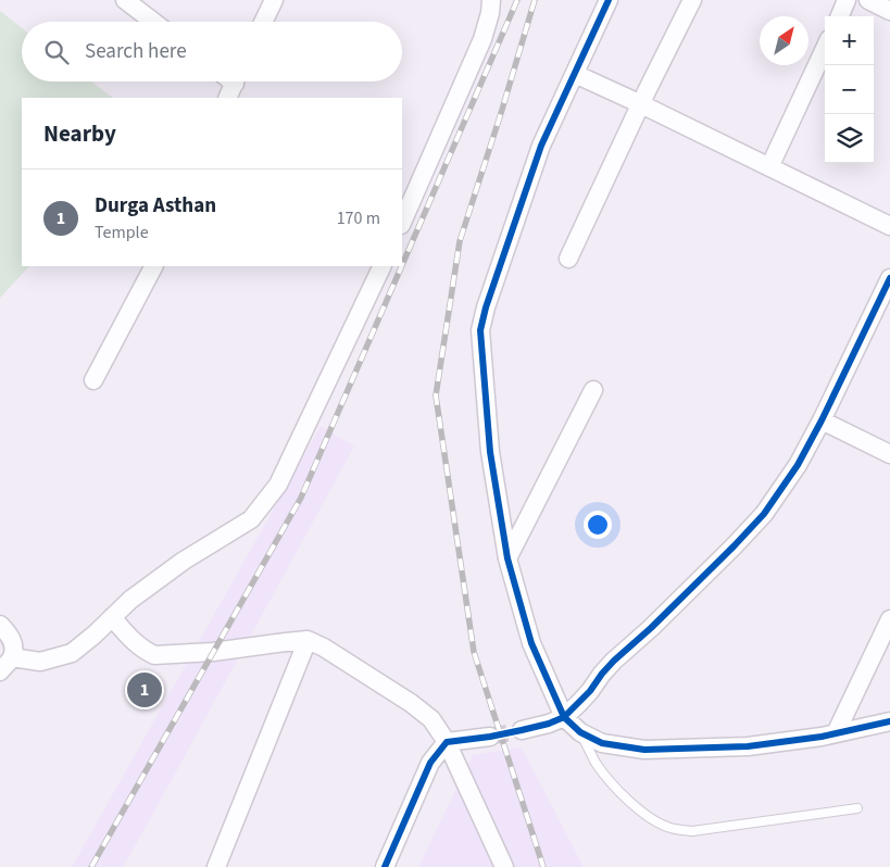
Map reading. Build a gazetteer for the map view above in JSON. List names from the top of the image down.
{
  "north": "top right",
  "page": {
    "map_buttons": ["+", "−"],
    "search": "Search here",
    "heading": "Nearby",
    "list": [
      {
        "mark": "1",
        "name": "Durga Asthan",
        "note": "Temple",
        "value": "170 m"
      }
    ],
    "pins": "1"
  }
}
